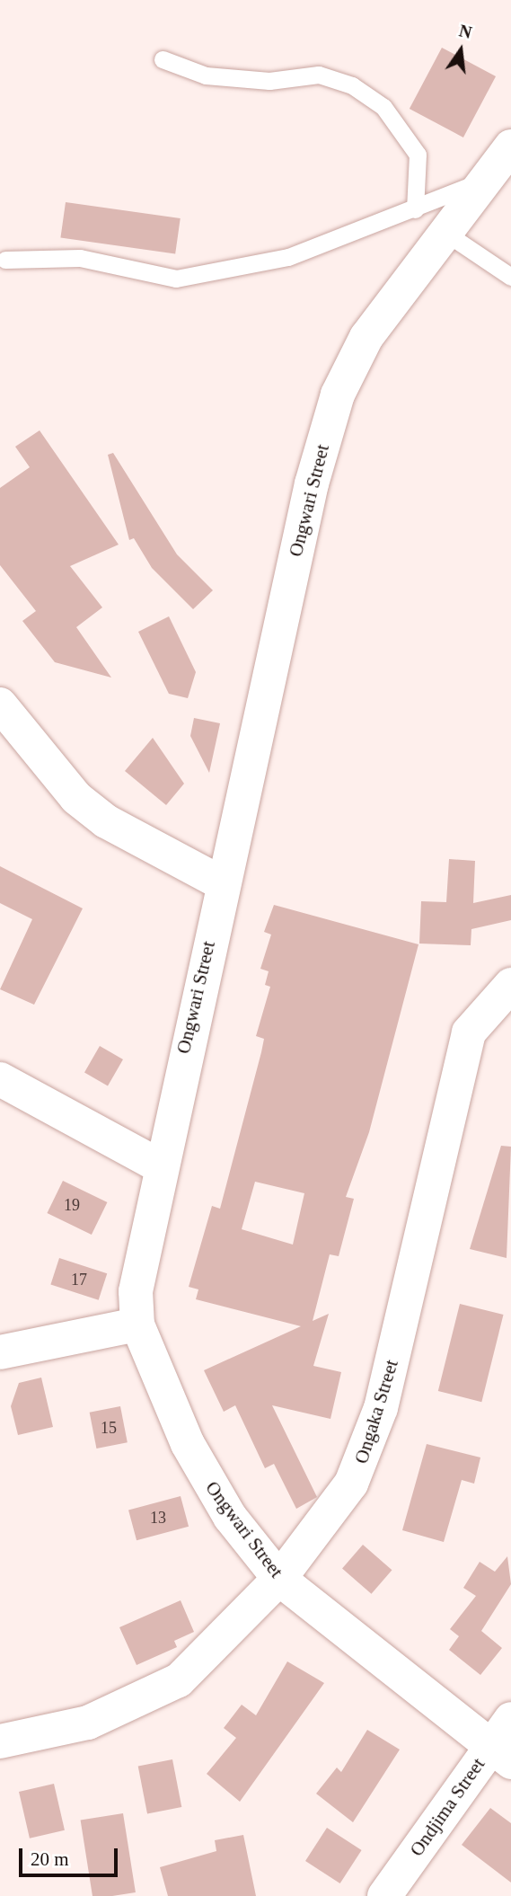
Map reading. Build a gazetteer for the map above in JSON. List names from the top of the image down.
{
  "streets": {
    "street": ["Ongwari Street", "Ongaka Street", "Ondjima Street"]
  },
  "crossings": [
    ["Ongwari Street", "Ongaka Street"],
    ["Ongwari Street", "Ondjima Street"]
  ],
  "house_numbers": [
    "19",
    "17",
    "15",
    "13"
  ],
  "scale_bar": "20 m",
  "north": "top"
}
